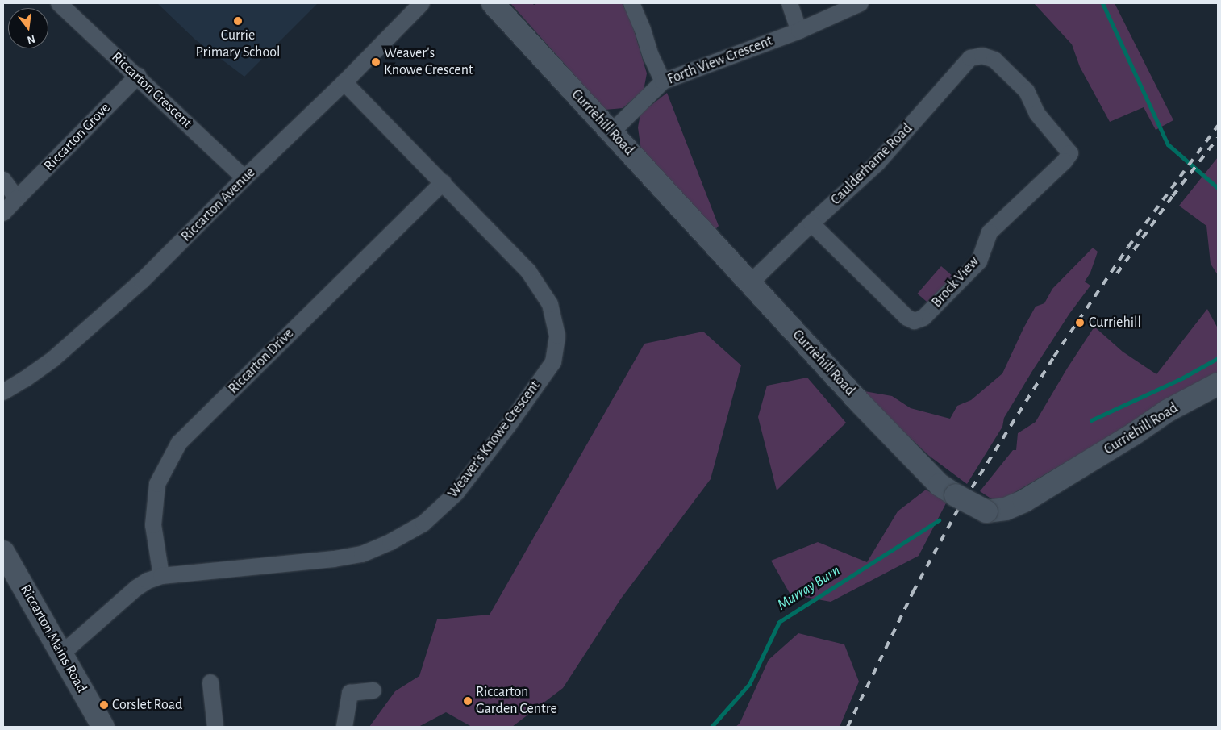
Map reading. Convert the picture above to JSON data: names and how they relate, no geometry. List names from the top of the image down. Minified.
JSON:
{"streets":{"street":["Forth View Crescent","Riccarton Crescent","Curriehill Road","Riccarton Grove","Caulderhame Road","Riccarton Avenue","Brock View","Riccarton Drive","Weaver's Knowe Crescent","Riccarton Mains Road"]},"crossings":[["Forth View Crescent","Curriehill Road"],["Riccarton Crescent","Riccarton Grove"],["Riccarton Crescent","Riccarton Avenue"],["Curriehill Road","Caulderhame Road"],["Caulderhame Road","Brock View"],["Riccarton Avenue","Weaver's Knowe Crescent"],["Riccarton Drive","Weaver's Knowe Crescent"],["Weaver's Knowe Crescent","Riccarton Mains Road"]],"water":["Murray Burn"],"places":["Currie Primary School","Weaver's Knowe Crescent","Curriehill","Riccarton Garden Centre","Corslet Road"],"north":"bottom"}
